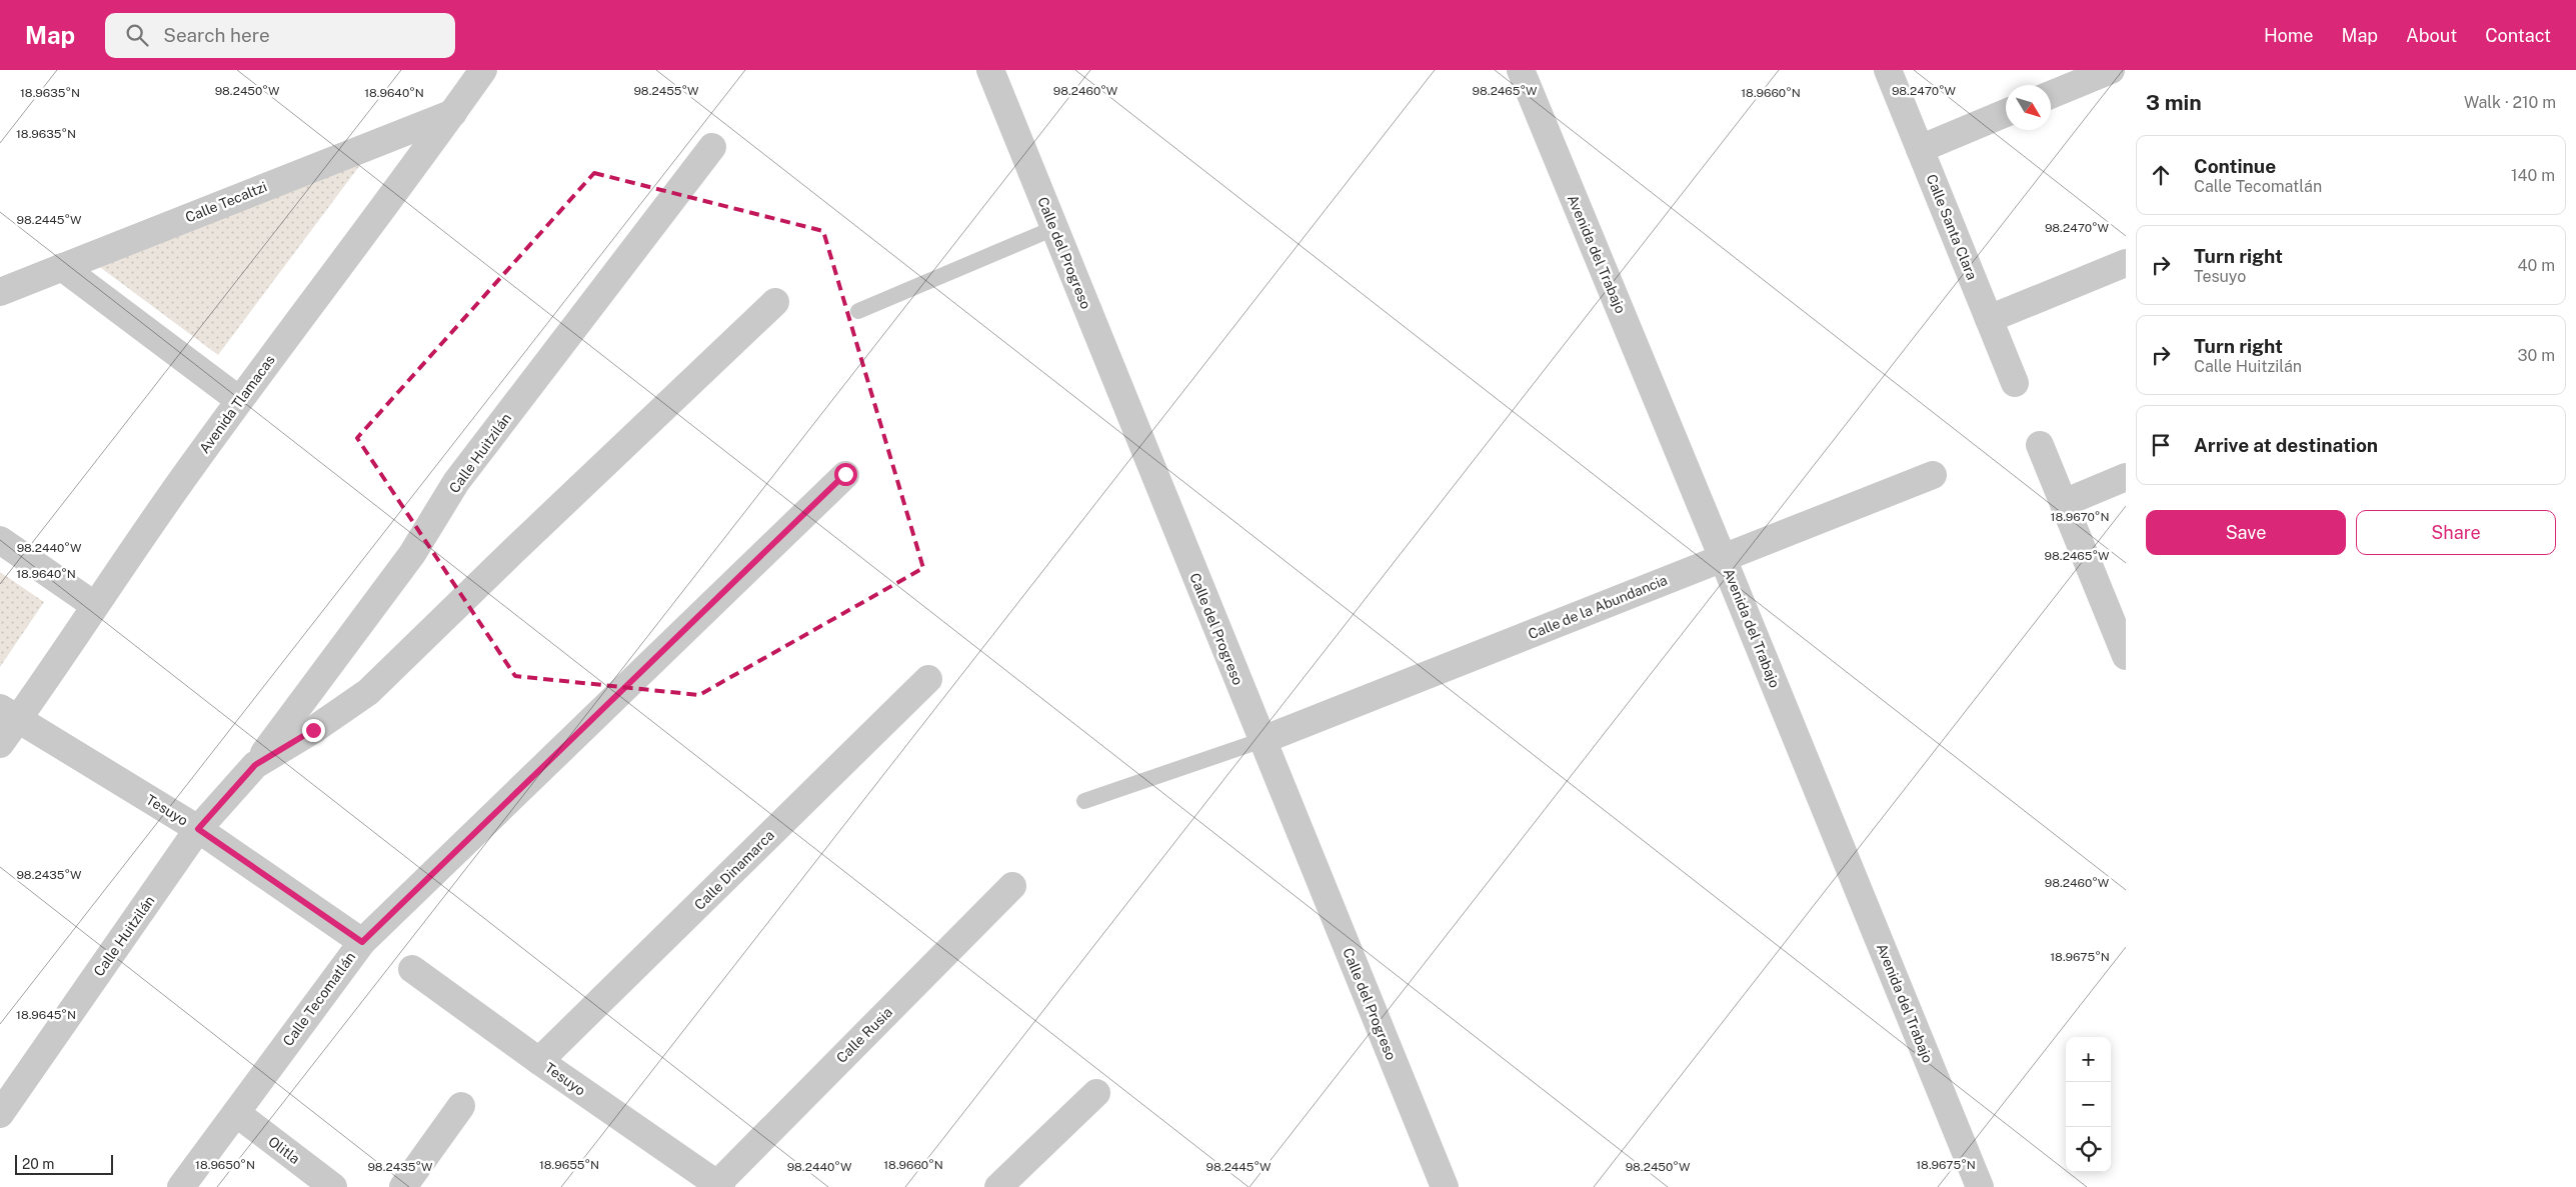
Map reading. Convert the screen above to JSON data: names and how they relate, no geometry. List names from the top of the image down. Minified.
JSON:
{"streets":{"street":["Calle Tecaltzi","Calle Santa Clara","Calle del Progreso","Avenida del Trabajo","Avenida Tlamacas","Calle Huitzilán","Calle de la Abundancia","Tesuyo","Calle Dinamarca","Calle Tecomatlán","Calle Rusia","Olitla"]},"crossings":[["Calle Tecaltzi","Avenida Tlamacas"],["Calle del Progreso","Calle de la Abundancia"],["Avenida del Trabajo","Calle de la Abundancia"],["Avenida Tlamacas","Tesuyo"],["Calle Huitzilán","Tesuyo"],["Tesuyo","Calle Dinamarca"],["Tesuyo","Calle Tecomatlán"],["Tesuyo","Calle Rusia"],["Calle Tecomatlán","Olitla"]],"scale_bar":"20 m","north":"bottom right","page":{"header":"Map","search":"Search here","nav":["Home","Map","About","Contact"],"heading":["3 min","Walk · 210 m"],"list":[["Continue","Calle Tecomatlán","140 m"],["Turn right","Tesuyo","40 m"],["Turn right","Calle Huitzilán","30 m"],"Arrive at destination"],"buttons":["Save","Share"],"map_buttons":["+","−"],"scale":"20 m"},"coordinates":["98.2450°W","98.2455°W","98.2460°W","98.2465°W","98.2470°W","18.9660°N","18.9635°N","18.9640°N","98.2445°W","18.9670°N","98.2440°W","98.2435°W","18.9675°N","18.9645°N","18.9650°N","18.9655°N"]}
